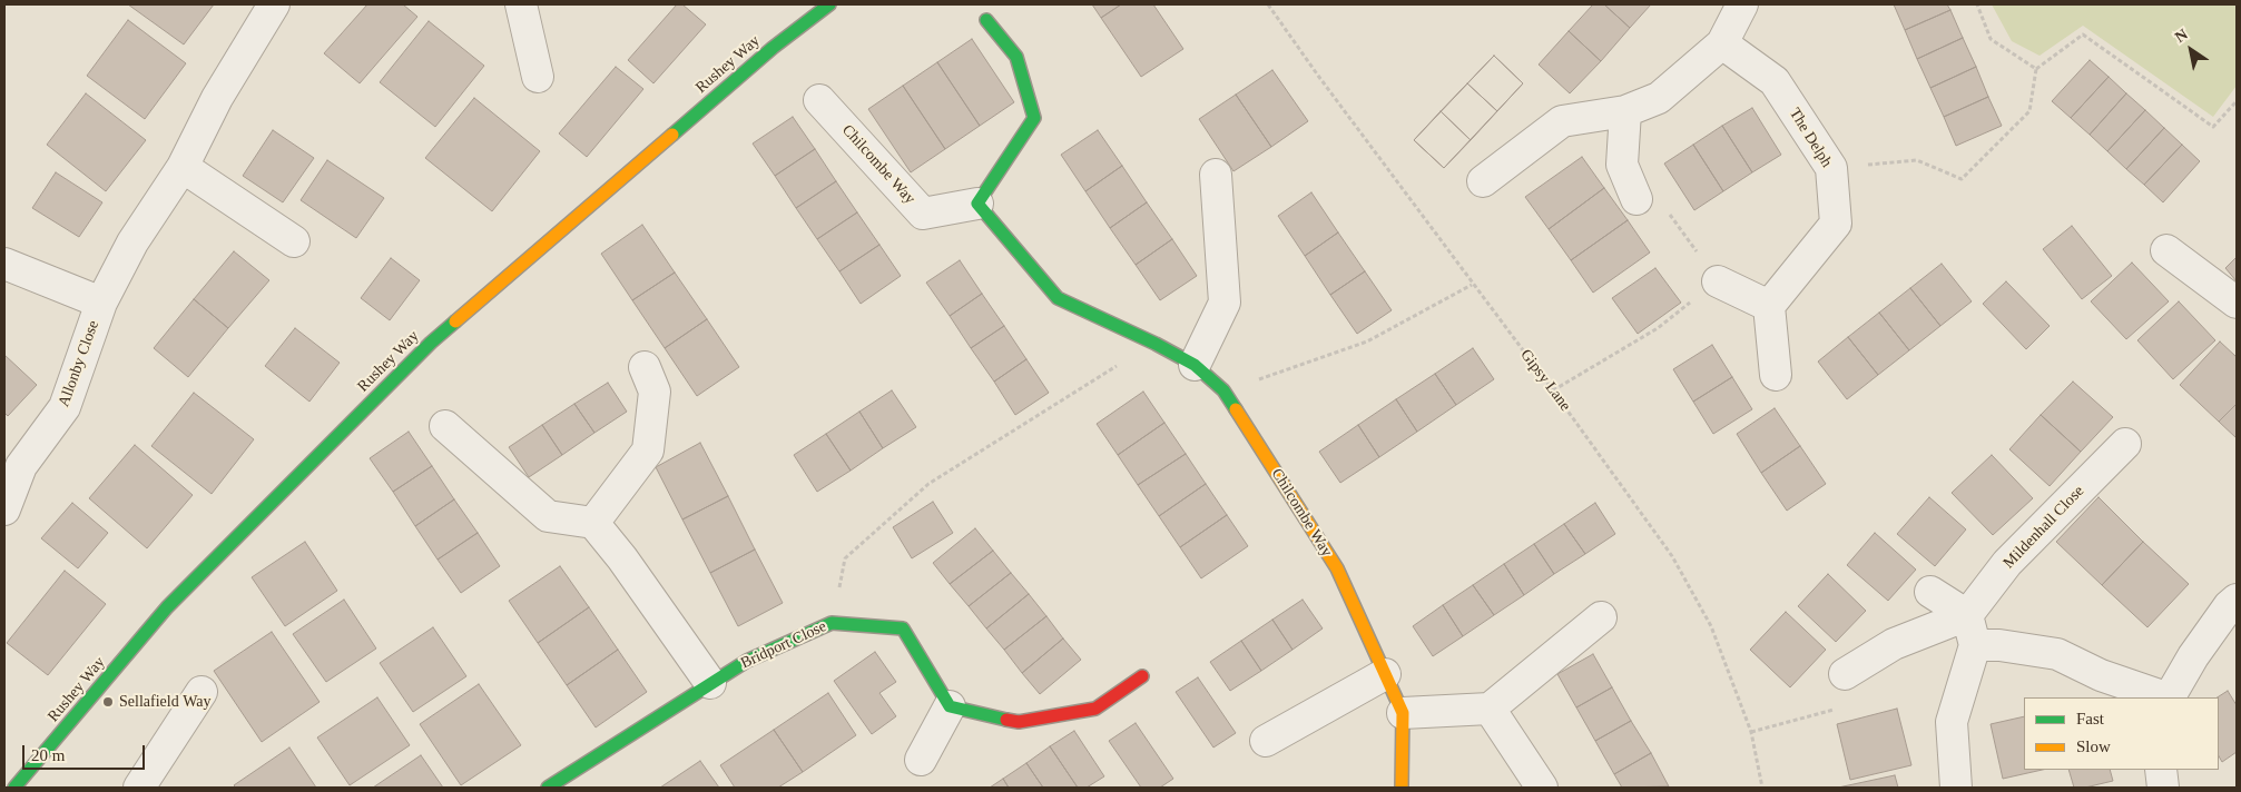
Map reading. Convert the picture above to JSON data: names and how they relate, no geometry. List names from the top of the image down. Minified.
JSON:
{"streets":{"street":["Rushey Way","The Delph","Chilcombe Way","Allonby Close","Mildenhall Close","Bridport Close"],"path":["Gipsy Lane"]},"places":["Sellafield Way"],"legend":["Fast","Slow"],"scale_bar":"20 m","north":"top left"}
